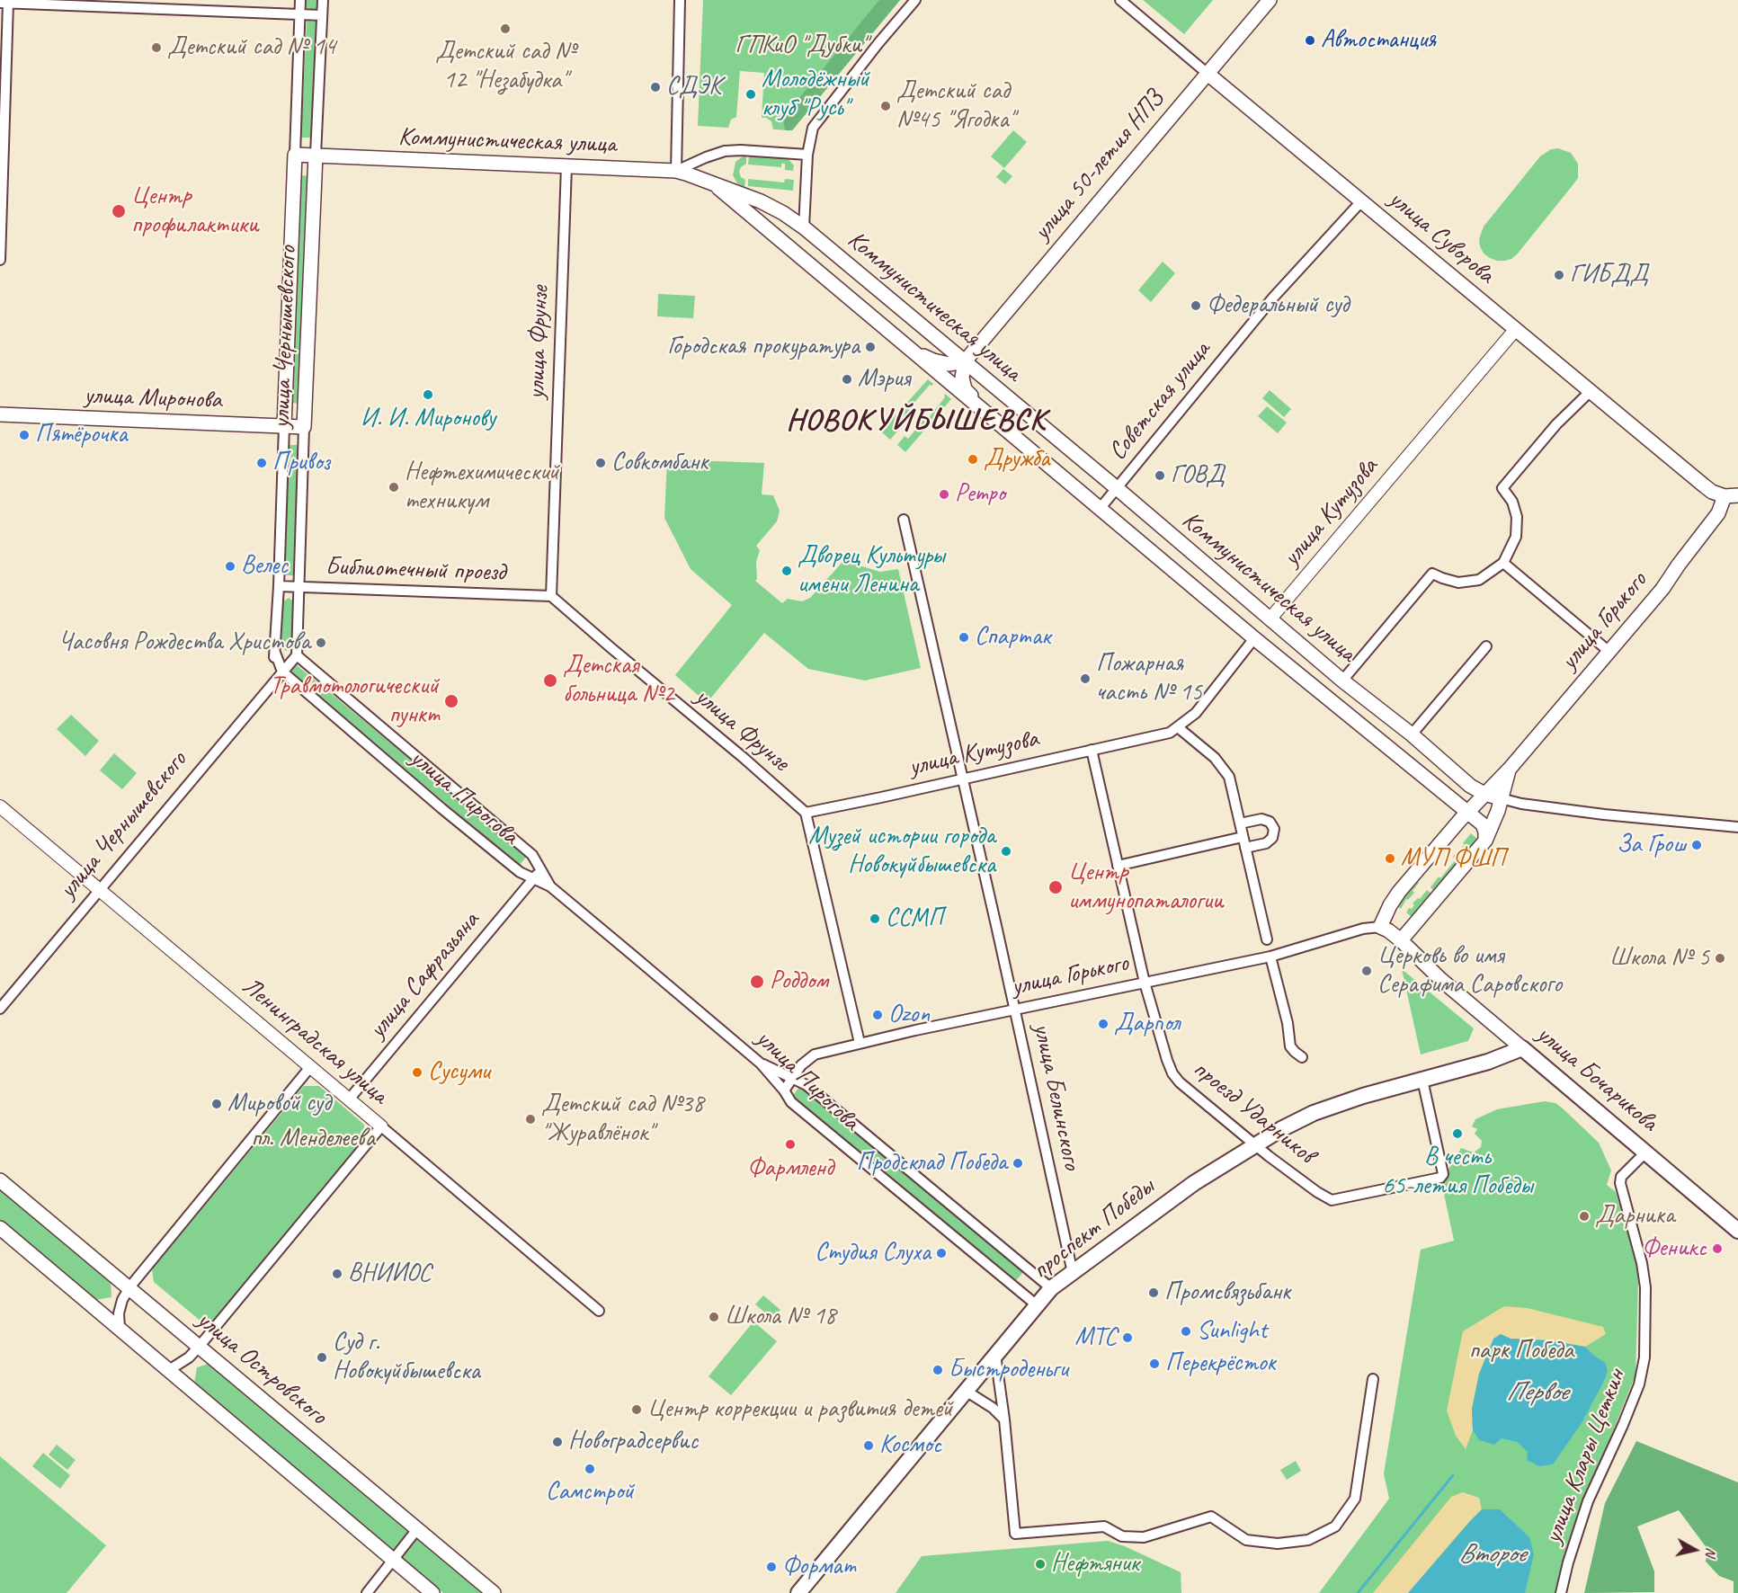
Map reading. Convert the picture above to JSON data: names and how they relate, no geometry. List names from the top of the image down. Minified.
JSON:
{"streets":{"main road":["Коммунистическая улица","улица 50-летия НПЗ","улица Суворова","улица Чернышевского","улица Миронова","улица Кутузова","улица Горького","улица Бочарикова","проспект Победы","улица Островского"],"street":["улица Фрунзе","Советская улица","Библиотечный проезд","улица Пирогова","улица Сафразьяна","Ленинградская улица","улица Белинского","проезд Ударников","улица Клары Цеткин"]},"crossings":[["Коммунистическая улица","улица 50-летия НПЗ"],["Коммунистическая улица","улица Чернышевского"],["Коммунистическая улица","улица Фрунзе"],["Коммунистическая улица","Советская улица"],["Коммунистическая улица","улица Кутузова"],["Коммунистическая улица","улица Горького"],["улица 50-летия НПЗ","улица Суворова"],["улица Суворова","Советская улица"],["улица Суворова","улица Кутузова"],["улица Суворова","улица Горького"],["улица Чернышевского","улица Миронова"],["улица Чернышевского","Библиотечный проезд"],["улица Чернышевского","улица Пирогова"],["улица Чернышевского","Ленинградская улица"],["улица Фрунзе","улица Кутузова"],["улица Фрунзе","Библиотечный проезд"],["улица Кутузова","улица Белинского"],["улица Кутузова","проезд Ударников"],["улица Горького","улица Пирогова"],["улица Горького","улица Бочарикова"],["улица Горького","улица Белинского"],["улица Горького","проезд Ударников"],["улица Пирогова","улица Сафразьяна"],["улица Пирогова","проспект Победы"],["улица Сафразьяна","Ленинградская улица"],["улица Бочарикова","проспект Победы"],["улица Бочарикова","улица Клары Цеткин"],["улица Белинского","проспект Победы"],["проезд Ударников","проспект Победы"]],"districts":["НОВОКУЙБЫШЕВСК"],"water":["Первое","Второе"],"parks":["ГПКиО \"Дубки\"","пл. Менделеева","парк Победa"],"places":["Детский сад № 12 \"Незабудка\"","Автостанция","Детский сад № 14","СДЭК","Молодёжный клуб \"Русь\"","Детский сад №45 \"Ягодка\"","Центр профилактики","ГИБДД","Федеральный суд","Городская прокуратура","Мэрия","И. И. Миронову","Пятёрочка","Дружба","Привоз","Совкомбанк","ГОВД","Нефтехимический техникум","Ретро","Велес","Дворец Культуры имени Ленина","Спартак","Часовня Рождества Христова","Пожарная часть № 15","Детская больница №2","Травмотологический пункт","За Грош","Музей истории города Новокуйбышевска","МУП ФШП","Центр иммунопаталогии","ССМП","Школа № 5","Церковь во имя Серафима Саровского","Роддом","Ozon","Дарпол","Сусуми","Мировой суд","Детский сад №38 \"Журавлёнок\"","В честь 65-летия Победы","Фармленд","Продсклад Победа","Дарника","Феникс","Студия Слуха","ВНИИОС","Промсвязьбанк","Школа № 18","Sunlight","МТС","Суд г. Новокуйбышевска","Перекрёсток","Быстроденьги","Центр коррекции и развития детей","Новоградсервис","Космос","Самстрой","Нефтяник","Формат"],"north":"right"}
